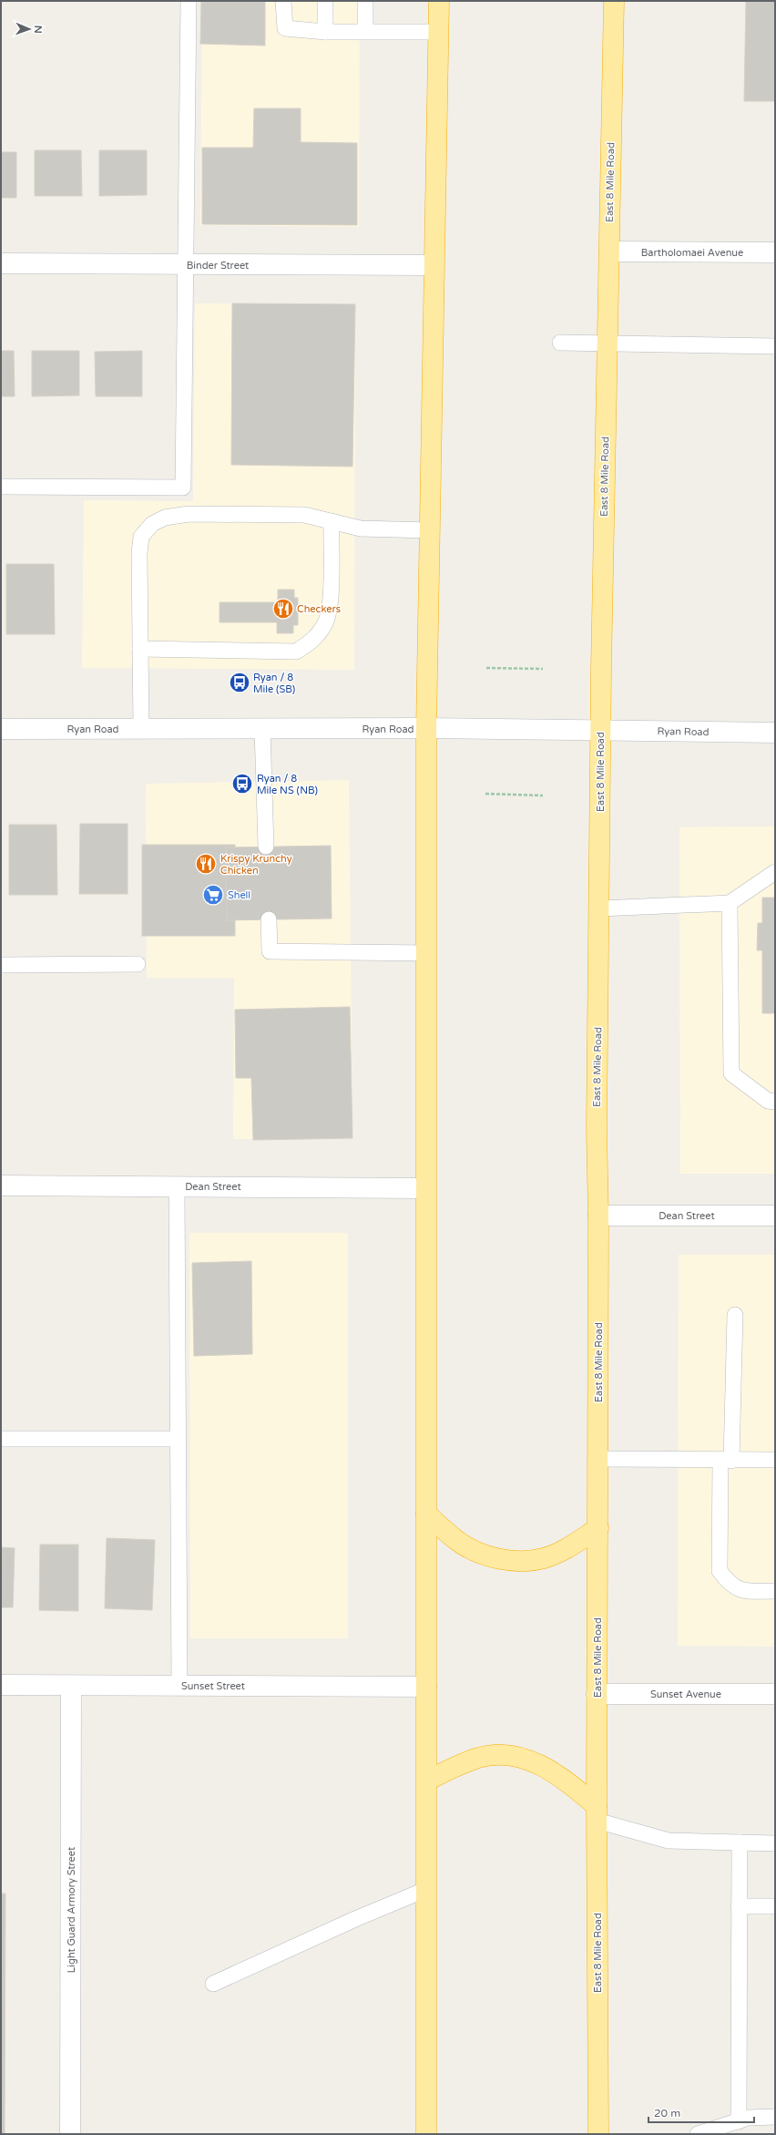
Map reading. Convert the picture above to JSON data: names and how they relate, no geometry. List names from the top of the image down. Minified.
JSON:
{"streets":{"highway":["East 8 Mile Road"],"street":["Bartholomaei Avenue","Binder Street","Ryan Road","Dean Street","Sunset Street","Sunset Avenue","Light Guard Armory Street"]},"crossings":[["East 8 Mile Road","Bartholomaei Avenue"],["East 8 Mile Road","Ryan Road"],["East 8 Mile Road","Dean Street"],["East 8 Mile Road","Sunset Avenue"],["Sunset Street","Light Guard Armory Street"]],"places":{"restaurant":["Checkers","Krispy Krunchy Chicken"],"bus stop":["Ryan / 8 Mile (SB)","Ryan / 8 Mile NS (NB)"],"supermarket":["Shell"]},"scale_bar":"20 m","north":"right"}
